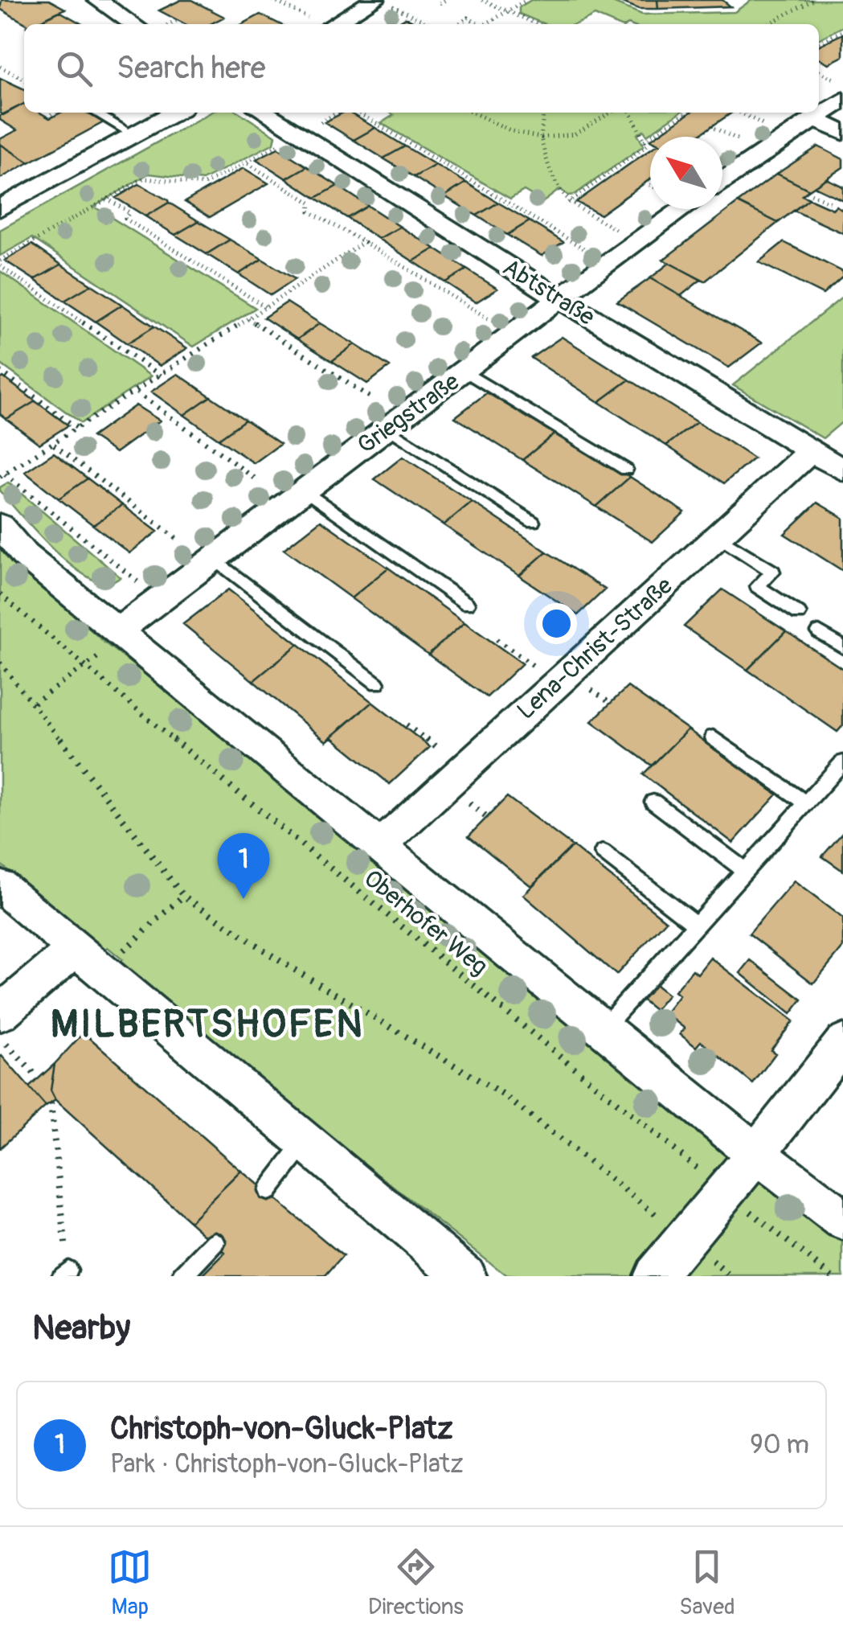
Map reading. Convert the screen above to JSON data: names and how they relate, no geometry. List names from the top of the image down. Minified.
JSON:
{"streets":{"street":["Abtstraße","Griegstraße","Lena-Christ-Straße"],"path":["Oberhofer Weg"]},"crossings":[["Abtstraße","Griegstraße"],["Abtstraße","Lena-Christ-Straße"]],"districts":["MILBERTSHOFEN"],"north":"top left","page":{"search":"Search here","pins":"1","heading":"Nearby","list":[{"mark":"1","name":"Christoph-von-Gluck-Platz","note":"Park · Christoph-von-Gluck-Platz","value":"90 m"}],"nav":["Map","Directions","Saved"]}}
